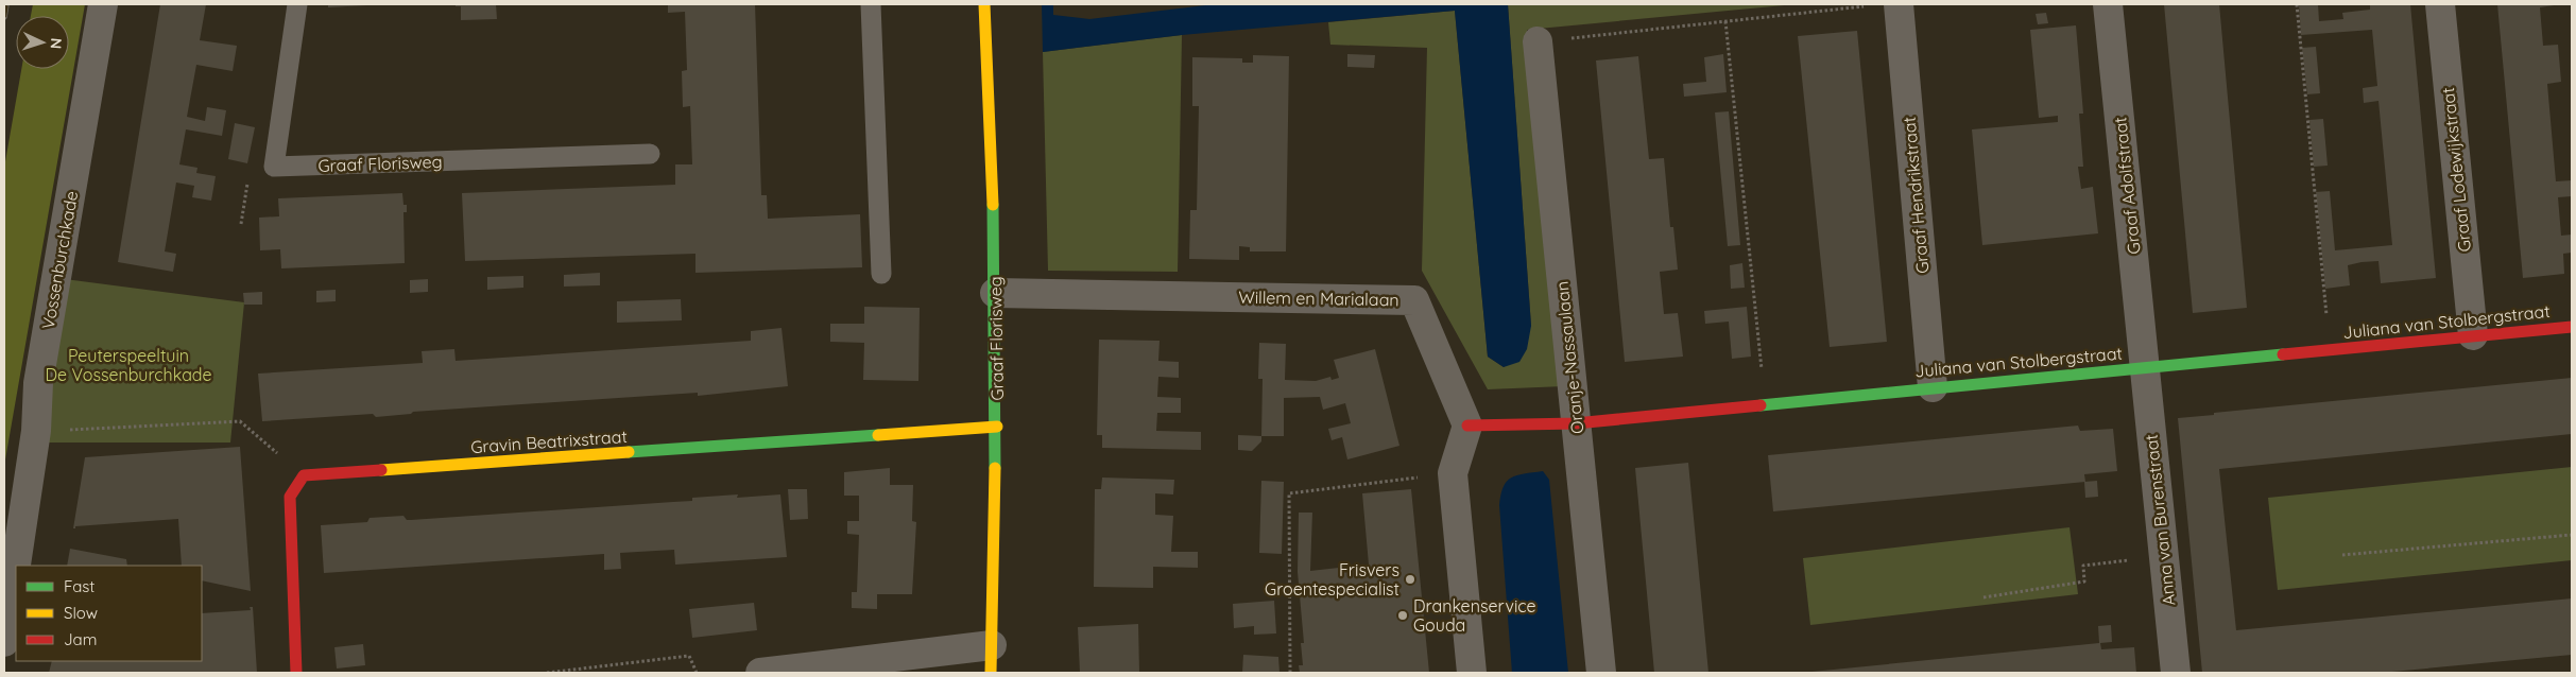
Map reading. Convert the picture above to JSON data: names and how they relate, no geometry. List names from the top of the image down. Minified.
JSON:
{"streets":{"street":["Graaf Florisweg","Graaf Lodewijkstraat","Graaf Adolfstraat","Graaf Hendrikstraat","Vossenburchkade","Willem en Marialaan","Juliana van Stolbergstraat","Oranje-Nassaulaan","Gravin Beatrixstraat","Anna van Burenstraat"]},"crossings":[["Graaf Florisweg","Willem en Marialaan"],["Graaf Florisweg","Gravin Beatrixstraat"],["Graaf Lodewijkstraat","Juliana van Stolbergstraat"],["Graaf Adolfstraat","Juliana van Stolbergstraat"],["Graaf Adolfstraat","Anna van Burenstraat"],["Graaf Hendrikstraat","Juliana van Stolbergstraat"],["Willem en Marialaan","Juliana van Stolbergstraat"],["Juliana van Stolbergstraat","Oranje-Nassaulaan"],["Juliana van Stolbergstraat","Anna van Burenstraat"]],"parks":["Peuterspeeltuin De Vossenburchkade"],"places":["Frisvers Groentespecialist","Drankenservice Gouda"],"legend":["Fast","Slow","Jam"],"north":"right"}
